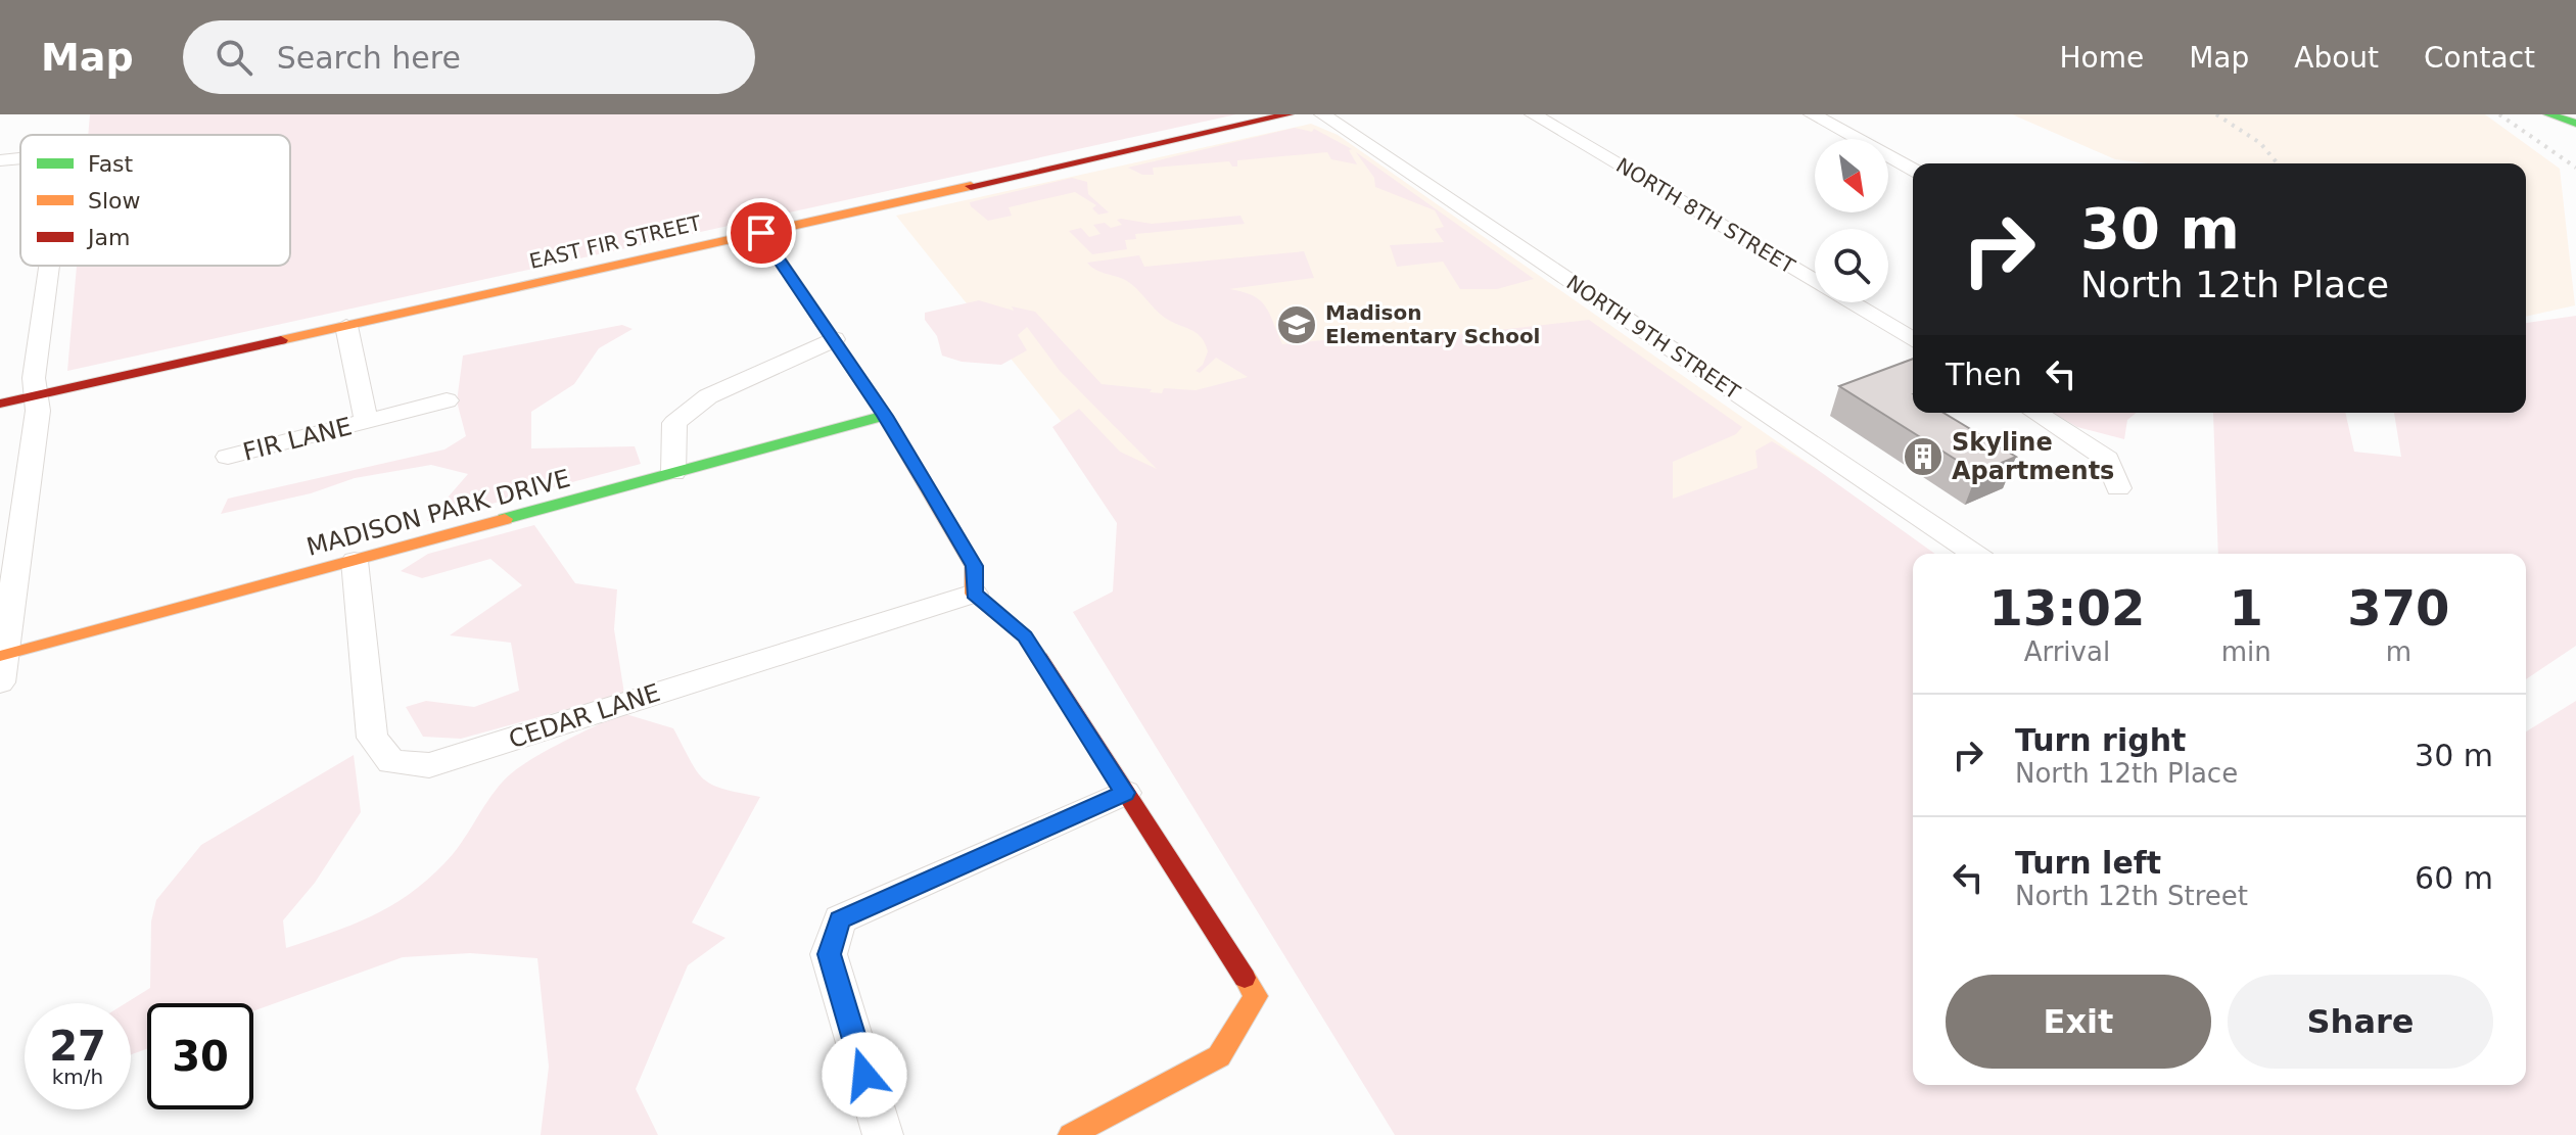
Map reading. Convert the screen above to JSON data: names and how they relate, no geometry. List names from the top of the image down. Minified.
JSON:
{"streets":{"street":["NORTH 8TH STREET","EAST FIR STREET","NORTH 9TH STREET","FIR LANE","MADISON PARK DRIVE","CEDAR LANE"]},"crossings":[["EAST FIR STREET","FIR LANE"],["MADISON PARK DRIVE","CEDAR LANE"]],"places":{"school or university":["Madison Elementary School"],"building":["Skyline Apartments"]},"legend":["Fast","Slow","Jam"],"north":"bottom right","page":{"header":"Map","search":"Search here","nav":["Home","Map","About","Contact"],"turn":["30 m","North 12th Place"],"then":"Then","eta":["13:02","Arrival","1","min","370","m"],"list":[{"name":"Turn right","note":"North 12th Place","value":"30 m"},{"name":"Turn left","note":"North 12th Street","value":"60 m"}],"buttons":["Exit","Share"],"speed":"27 km/h","limit":"30"}}
